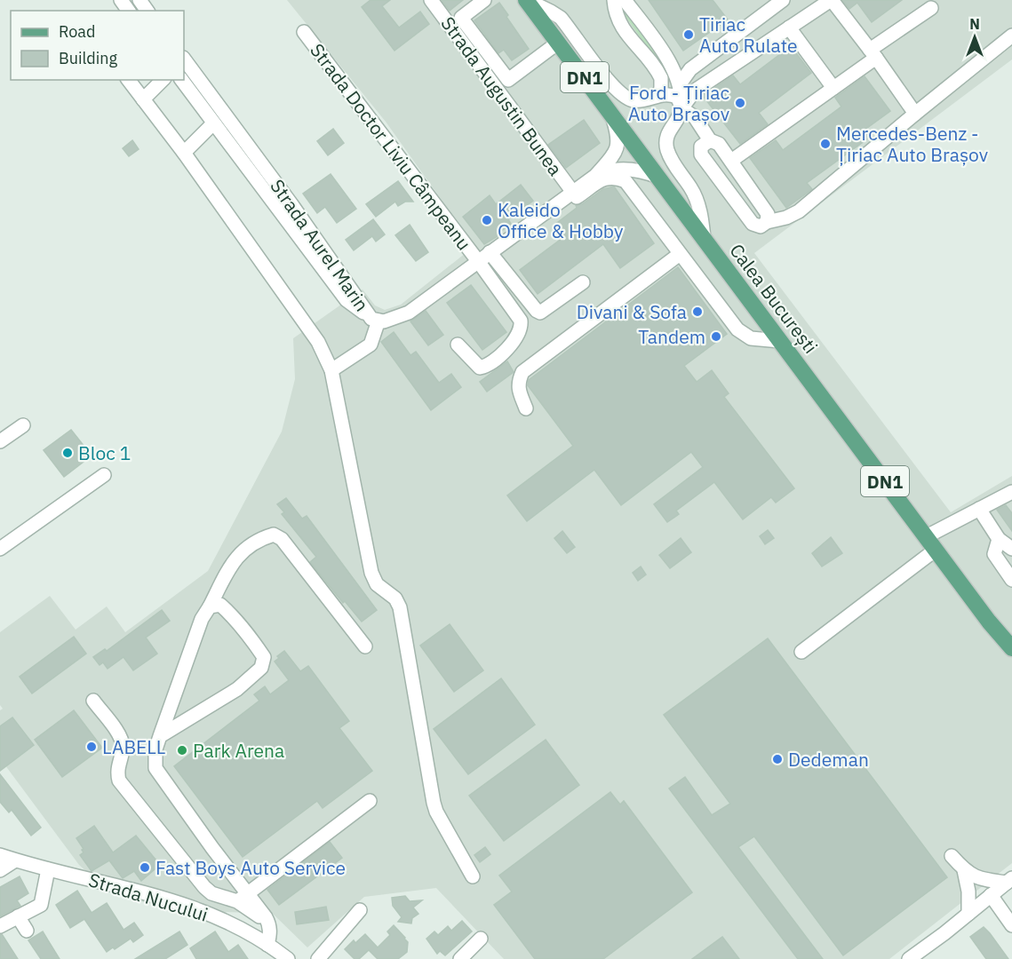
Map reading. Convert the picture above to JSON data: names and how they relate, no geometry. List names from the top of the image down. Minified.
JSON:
{"streets":{"main road":["DN1","Calea București"],"street":["Strada Augustin Bunea","Strada Doctor Liviu Câmpeanu","Strada Aurel Marin","Strada Nucului"]},"crossings":[["Strada Augustin Bunea","Strada Aurel Marin"],["Strada Doctor Liviu Câmpeanu","Strada Aurel Marin"],["Strada Aurel Marin","Calea București"]],"places":["Tiriac Auto Rulate","Ford - Țiriac Auto Brașov","Mercedes-Benz - Țiriac Auto Brașov","Kaleido Office & Hobby","Divani & Sofa","Tandem","Bloc 1","LABELL","Park Arena","Dedeman","Fast Boys Auto Service"],"legend":["Road","Building"],"north":"top"}
